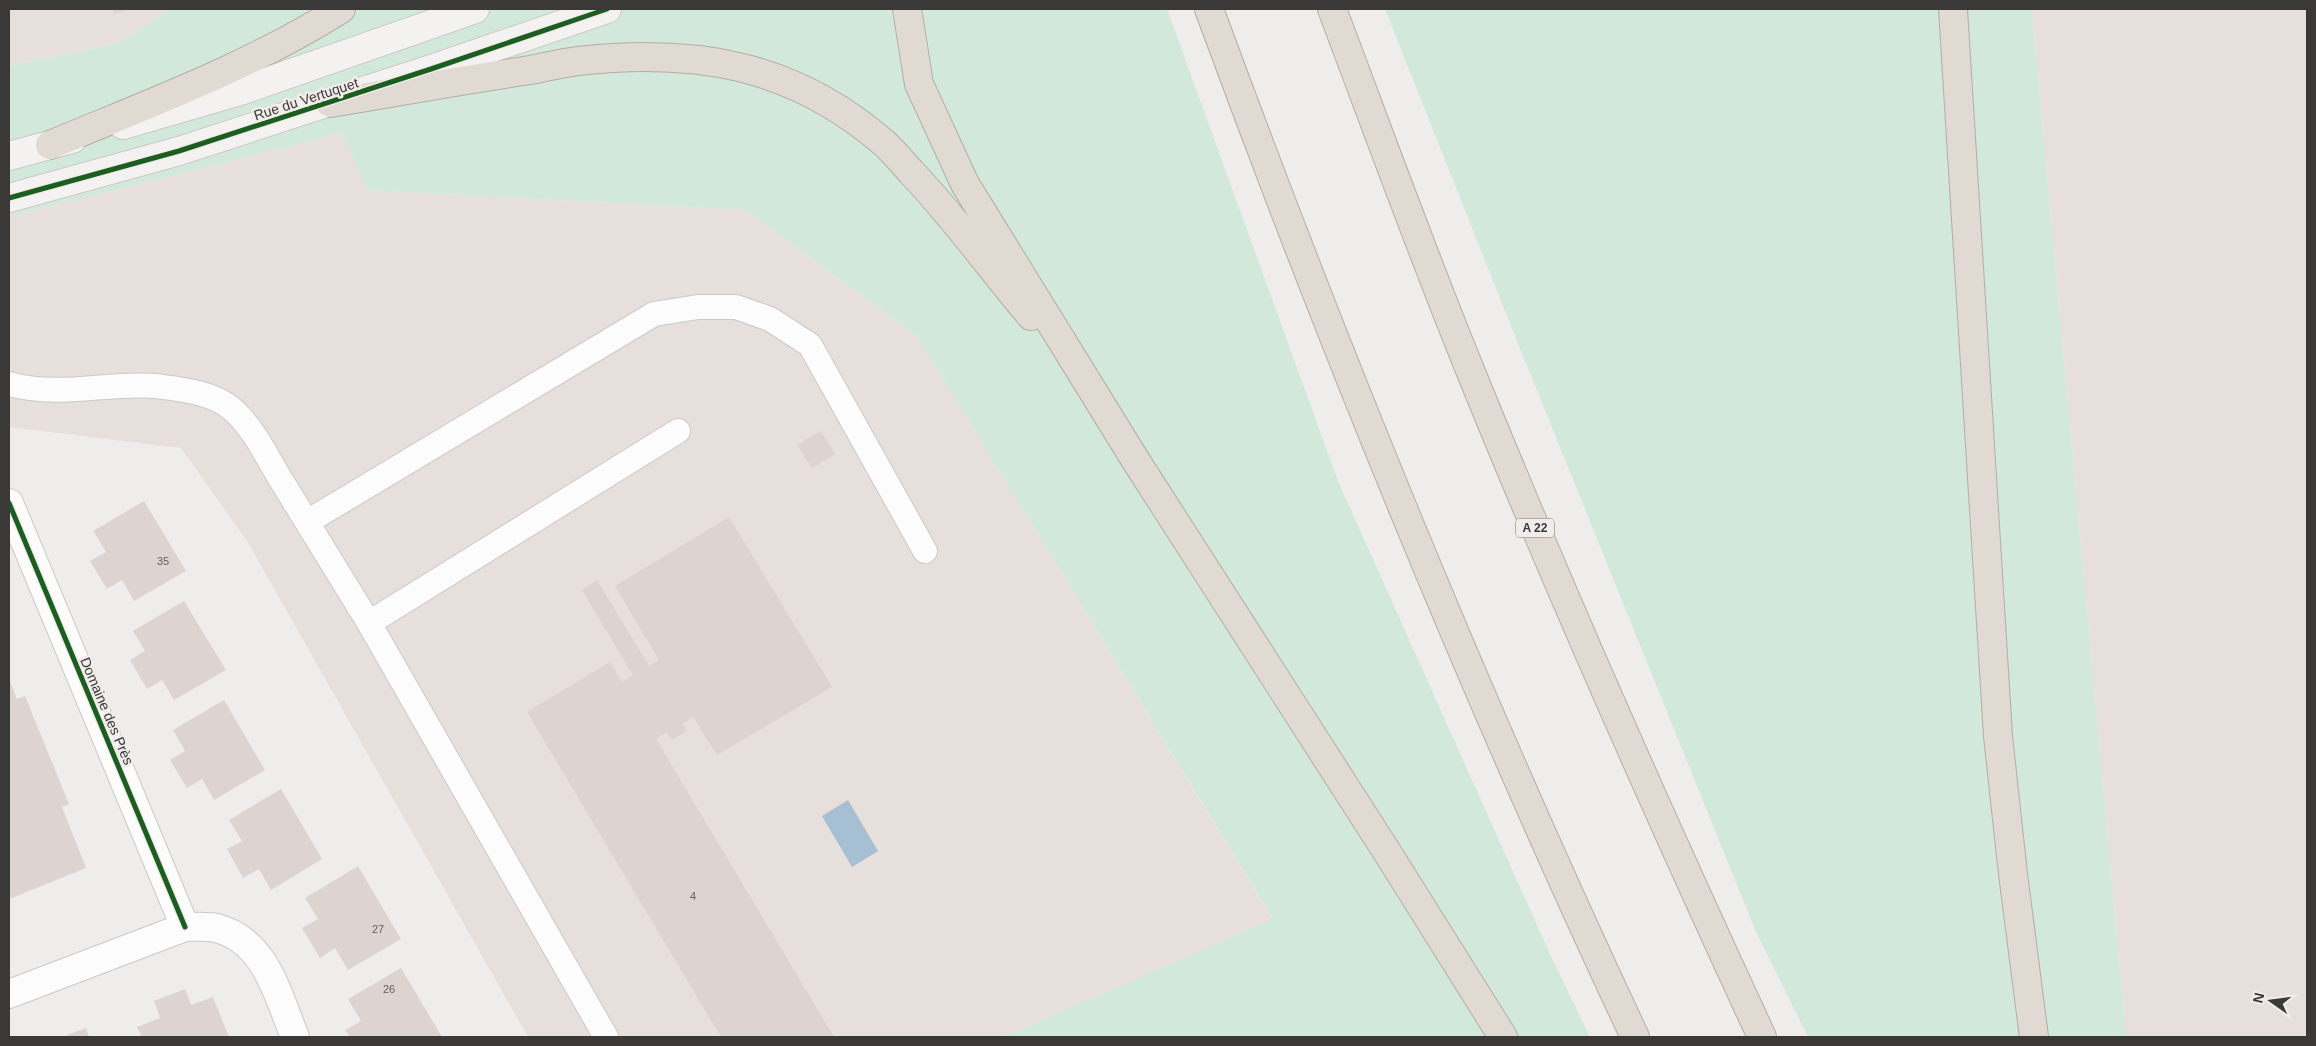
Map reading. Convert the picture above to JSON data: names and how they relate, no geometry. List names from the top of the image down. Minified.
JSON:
{"streets":{"highway":["A 22"],"street":["Rue du Vertuquet","Domaine des Près"]},"house_numbers":["35","4","27","26"],"north":"left"}
